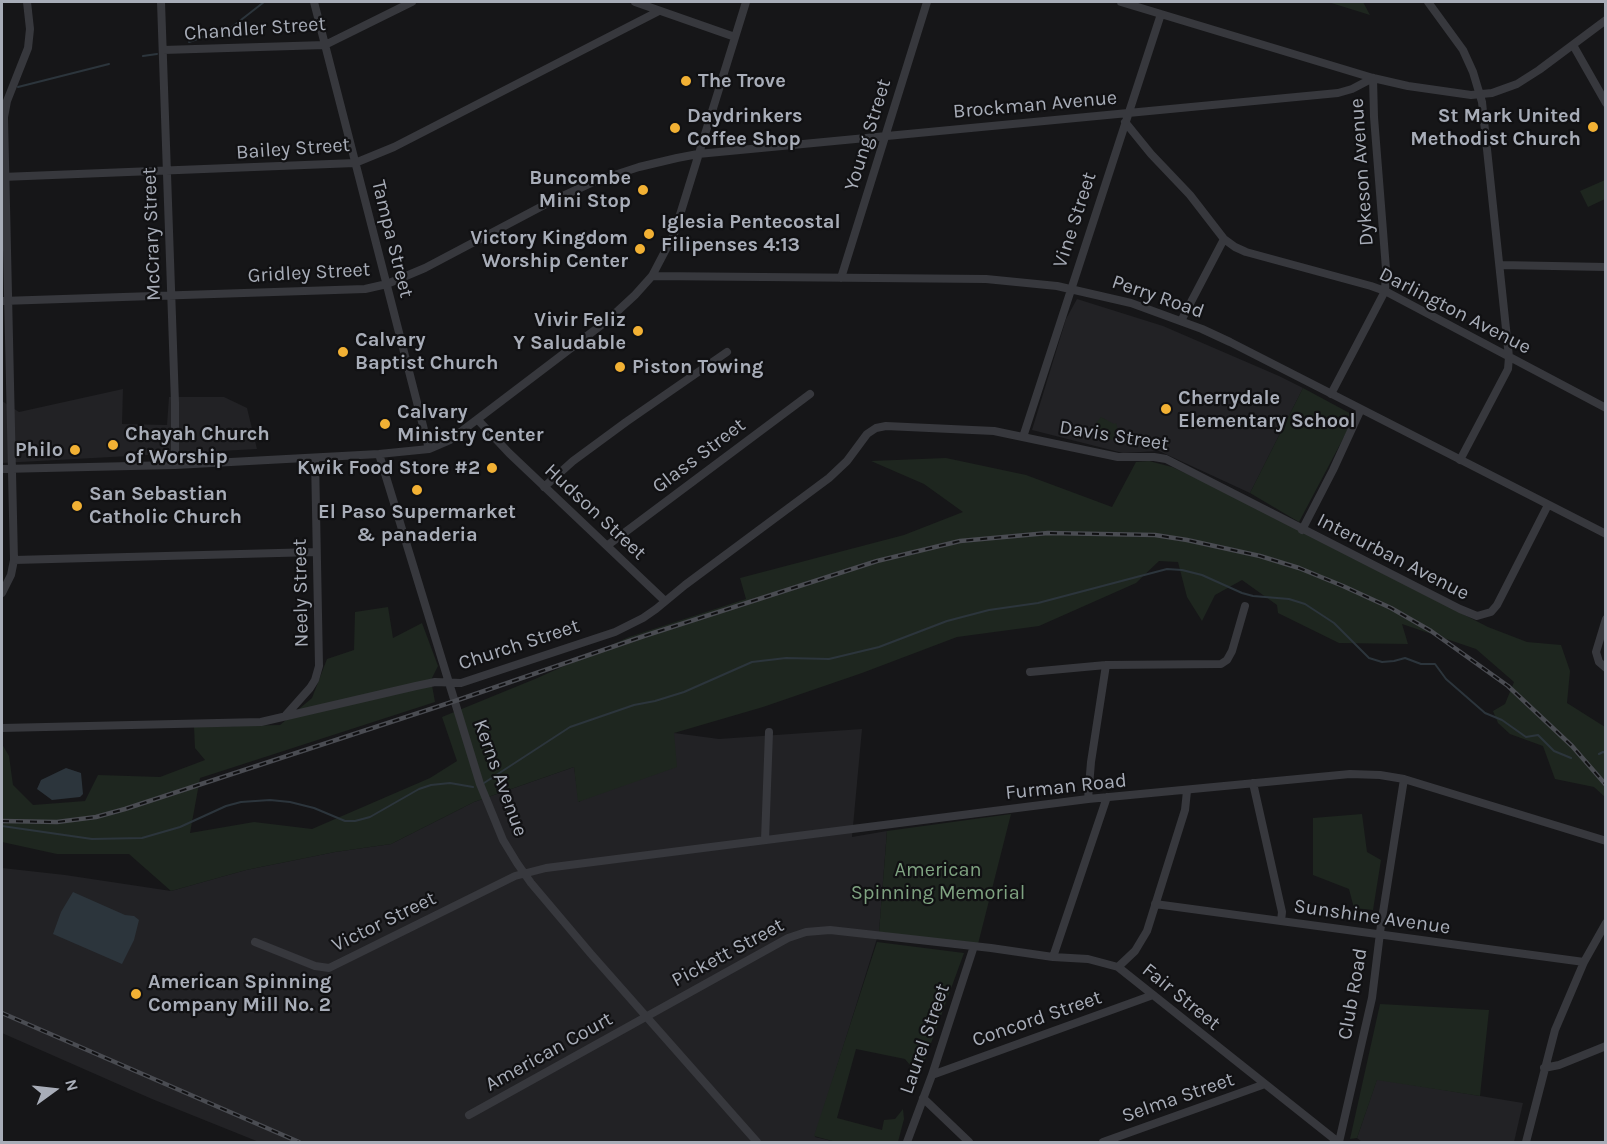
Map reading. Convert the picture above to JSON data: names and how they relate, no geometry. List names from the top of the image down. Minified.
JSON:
{"streets":{"street":["Chandler Street","Brockman Avenue","Young Street","Bailey Street","Dykeson Avenue","Vine Street","McCrary Street","Tampa Street","Gridley Street","Perry Road","Darlington Avenue","Davis Street","Glass Street","Hudson Street","Interurban Avenue","Neely Street","Church Street","Kerns Avenue","Furman Road","Sunshine Avenue","Victor Street","Pickett Street","Club Road","Fair Street","Concord Street","Laurel Street","American Court","Selma Street"]},"crossings":[["Chandler Street","McCrary Street"],["Chandler Street","Tampa Street"],["Brockman Avenue","Young Street"],["Brockman Avenue","Dykeson Avenue"],["Brockman Avenue","Vine Street"],["Brockman Avenue","Gridley Street"],["Young Street","Perry Road"],["Bailey Street","McCrary Street"],["Bailey Street","Tampa Street"],["Dykeson Avenue","Perry Road"],["Dykeson Avenue","Darlington Avenue"],["Vine Street","Perry Road"],["Vine Street","Darlington Avenue"],["Vine Street","Davis Street"],["McCrary Street","Gridley Street"],["Tampa Street","Gridley Street"],["Perry Road","Interurban Avenue"],["Davis Street","Interurban Avenue"],["Davis Street","Church Street"],["Glass Street","Hudson Street"],["Hudson Street","Church Street"],["Neely Street","Church Street"],["Church Street","Kerns Avenue"],["Kerns Avenue","Furman Road"],["Kerns Avenue","Victor Street"],["Kerns Avenue","Pickett Street"],["Kerns Avenue","American Court"],["Furman Road","Victor Street"],["Furman Road","Club Road"],["Sunshine Avenue","Club Road"],["Pickett Street","Fair Street"],["Pickett Street","Laurel Street"],["Pickett Street","American Court"],["Club Road","Fair Street"],["Fair Street","Concord Street"],["Fair Street","Laurel Street"],["Fair Street","Selma Street"],["Concord Street","Laurel Street"]],"parks":["American Spinning Memorial"],"places":["The Trove","St Mark United Methodist Church","Daydrinkers Coffee Shop","Buncombe Mini Stop","Iglesia Pentecostal Filipenses 4:13","Victory Kingdom Worship Center","Vivir Feliz Y Saludable","Calvary Baptist Church","Piston Towing","Cherrydale Elementary School","Calvary Ministry Center","Chayah Church of Worship","Philo","Kwik Food Store #2","El Paso Supermarket & panaderia","San Sebastian Catholic Church","American Spinning Company Mill No. 2"],"north":"right"}
